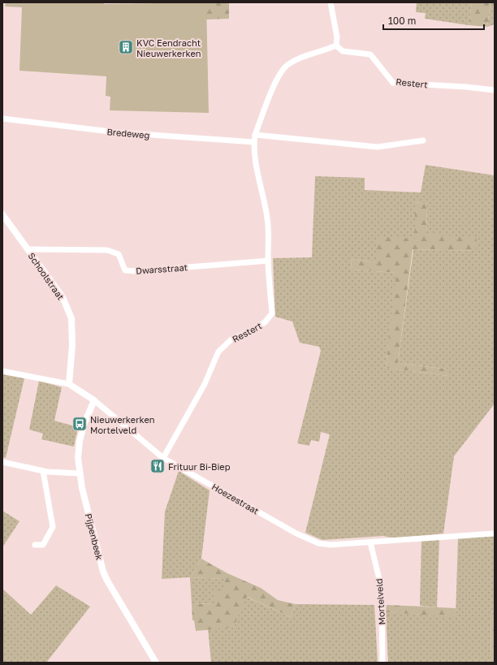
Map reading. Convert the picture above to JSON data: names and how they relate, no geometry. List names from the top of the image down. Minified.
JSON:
{"streets":{"street":["Restert","Bredeweg","Dwarsstraat","Schoolstraat","Hoezestraat","Pijpenbeek","Mortelveld"]},"crossings":[["Restert","Bredeweg"],["Restert","Dwarsstraat"],["Restert","Hoezestraat"],["Dwarsstraat","Schoolstraat"],["Schoolstraat","Hoezestraat"],["Hoezestraat","Pijpenbeek"],["Hoezestraat","Mortelveld"]],"places":{"building":["KVC Eendracht Nieuwerkerken"],"bus stop":["Nieuwerkerken Mortelveld"],"restaurant":["Frituur Bi-Biep"]},"scale_bar":"100 m"}
